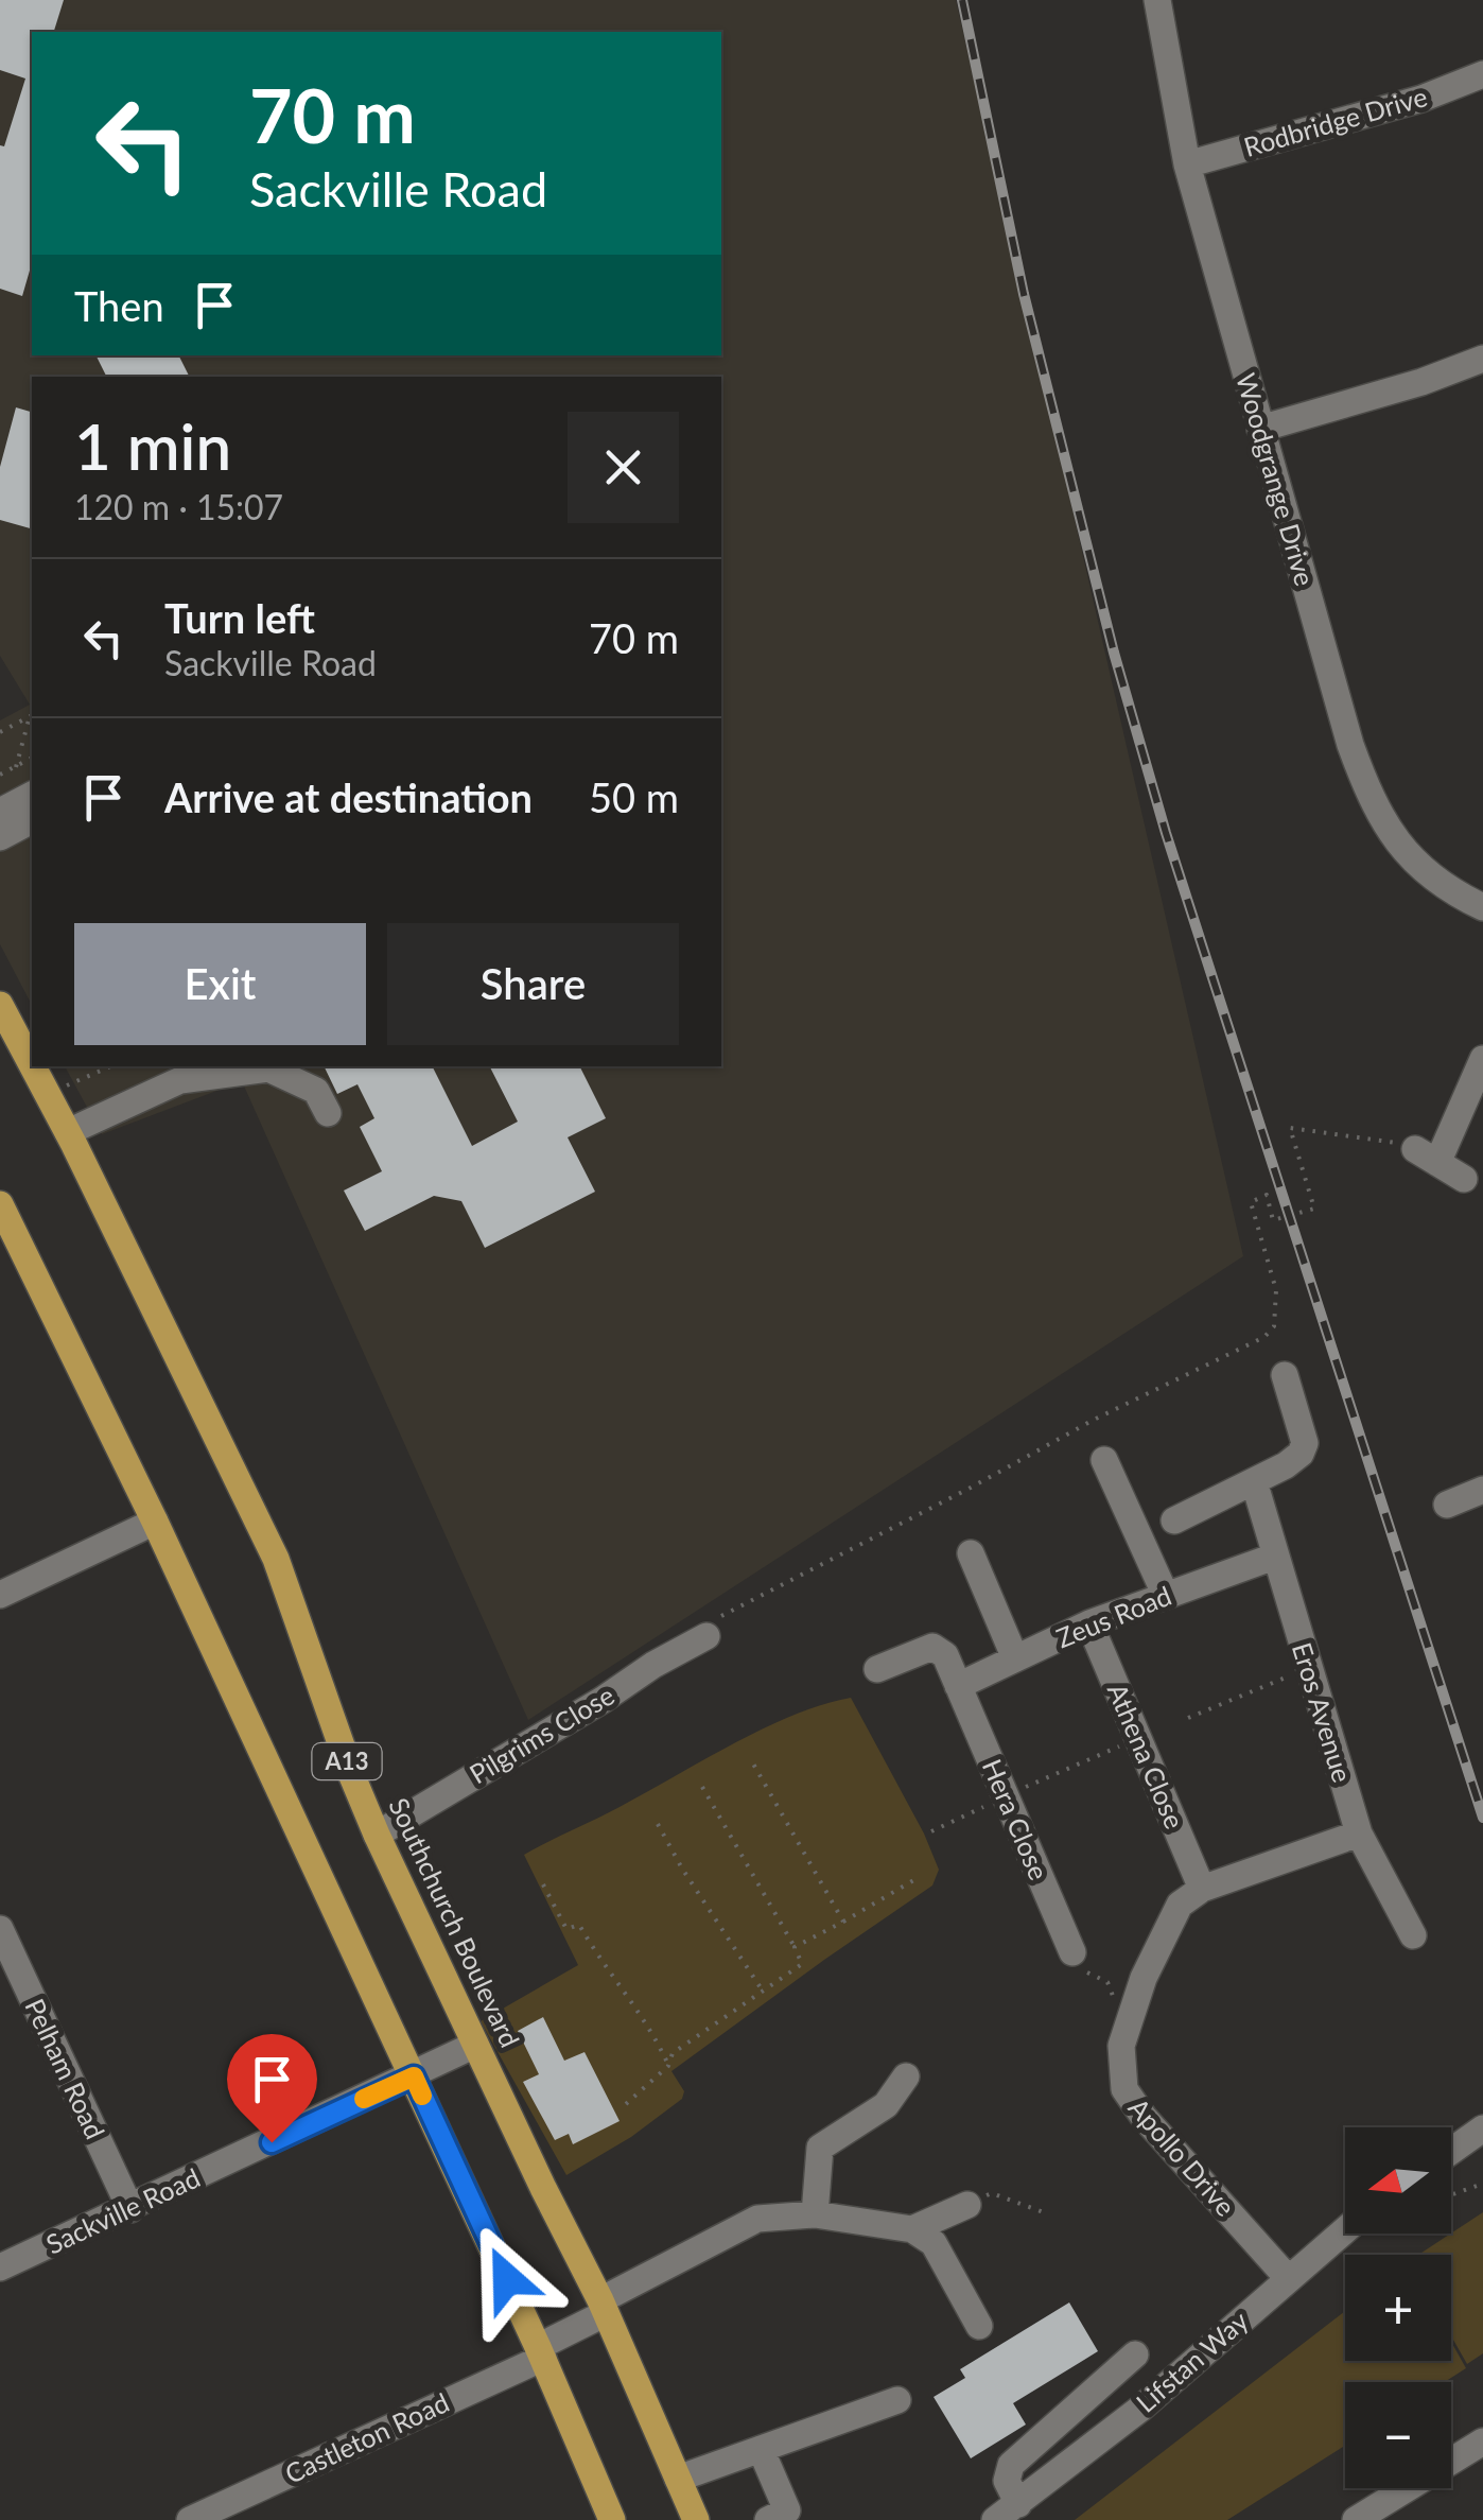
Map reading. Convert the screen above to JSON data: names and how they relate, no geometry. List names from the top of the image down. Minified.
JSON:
{"streets":{"main road":["A13","Southchurch Boulevard"],"street":["Rodbridge Drive","Woodgrange Drive","Zeus Road","Eros Avenue","Pilgrims Close","Athena Close","Hera Close","Pelham Road","Apollo Drive","Sackville Road","Lifstan Way","Castleton Road"]},"crossings":[["Rodbridge Drive","Woodgrange Drive"],["Zeus Road","Eros Avenue"],["Zeus Road","Athena Close"],["Zeus Road","Hera Close"],["Eros Avenue","Apollo Drive"],["Pilgrims Close","Southchurch Boulevard"],["Athena Close","Apollo Drive"],["A13","Sackville Road"],["A13","Castleton Road"],["Southchurch Boulevard","Sackville Road"],["Southchurch Boulevard","Castleton Road"],["Pelham Road","Sackville Road"],["Apollo Drive","Lifstan Way"]],"north":"left","page":{"turn":["70 m","Sackville Road"],"then":"Then","heading":["1 min","120 m · 15:07"],"list":[{"name":"Turn left","note":"Sackville Road","value":"70 m"},{"name":"Arrive at destination","value":"50 m"}],"buttons":["Exit","Share"],"map_buttons":["+","−"]}}
